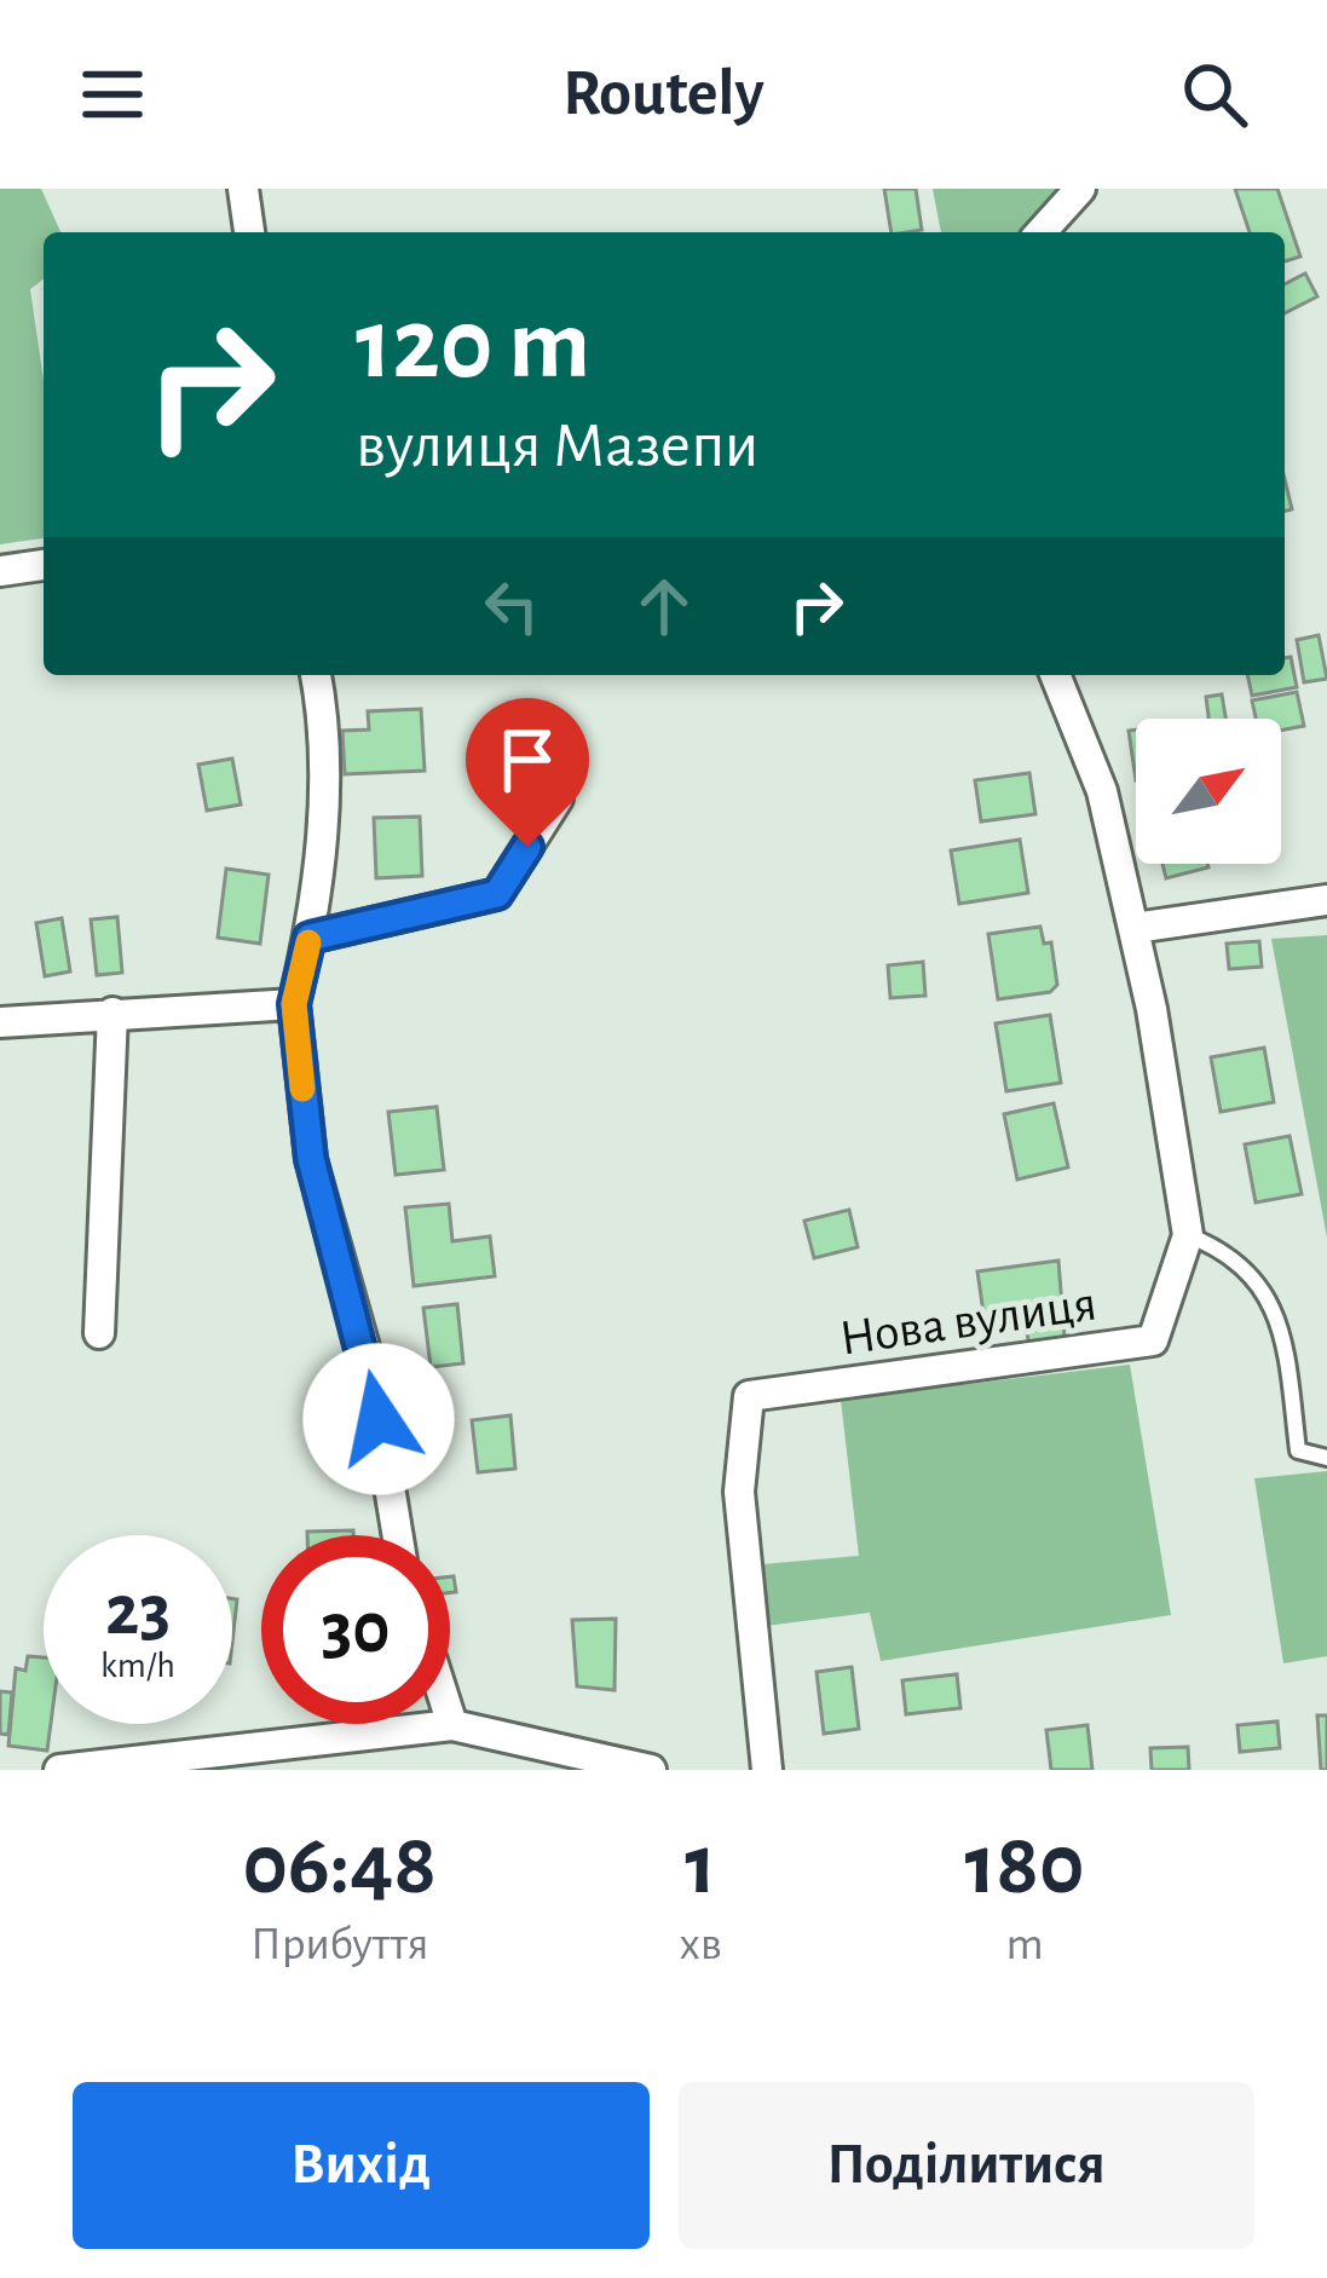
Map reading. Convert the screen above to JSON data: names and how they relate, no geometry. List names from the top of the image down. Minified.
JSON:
{"streets":{"street":["Нова вулиця"]},"north":"top right","page":{"header":"Routely","turn":["120 m","вулиця Мазепи"],"speed":"23 km/h","limit":"30","eta":["06:48","Прибуття","1","хв","180","m"],"buttons":["Вихід","Поділитися"]}}
